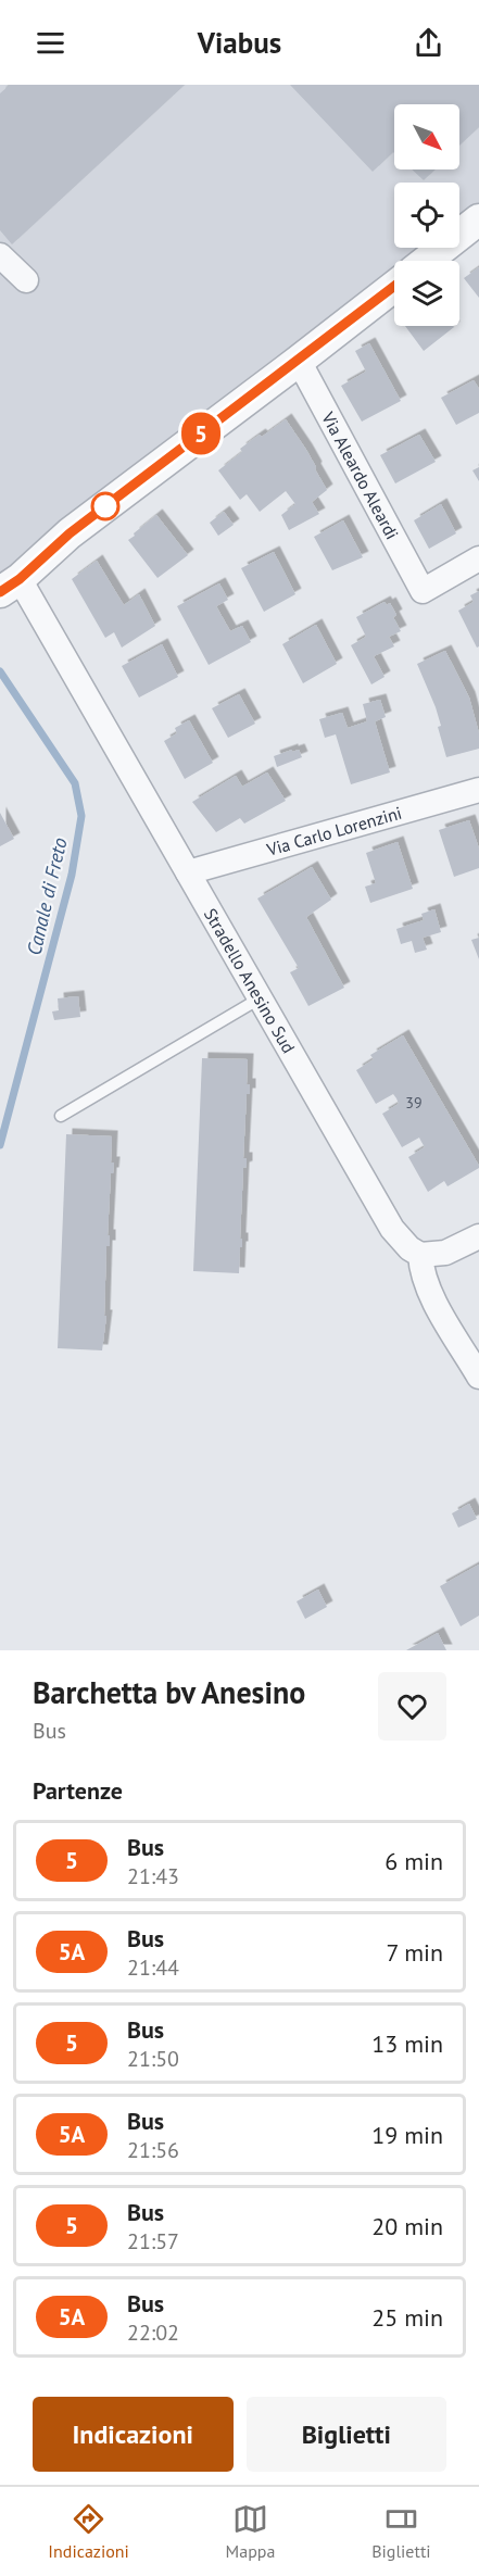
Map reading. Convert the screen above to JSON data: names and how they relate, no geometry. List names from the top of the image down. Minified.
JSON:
{"streets":{"street":["Via Aleardo Aleardi","Via Carlo Lorenzini","Stradello Anesino Sud"]},"crossings":[["Via Carlo Lorenzini","Stradello Anesino Sud"]],"water":["Canale di Freto"],"lines":["bus line 5"],"house_numbers":["39"],"north":"bottom right","page":{"header":"Viabus","on_map":"5","heading":[["Barchetta bv Anesino","Bus"],"Partenze"],"list":[{"mark":"5","name":"Bus","note":"21:43","value":"6 min"},{"mark":"5A","name":"Bus","note":"21:44","value":"7 min"},{"mark":"5","name":"Bus","note":"21:50","value":"13 min"},{"mark":"5A","name":"Bus","note":"21:56","value":"19 min"},{"mark":"5","name":"Bus","note":"21:57","value":"20 min"},{"mark":"5A","name":"Bus","note":"22:02","value":"25 min"}],"buttons":["Indicazioni","Biglietti"],"tabs":["Indicazioni","Mappa","Biglietti"]}}
